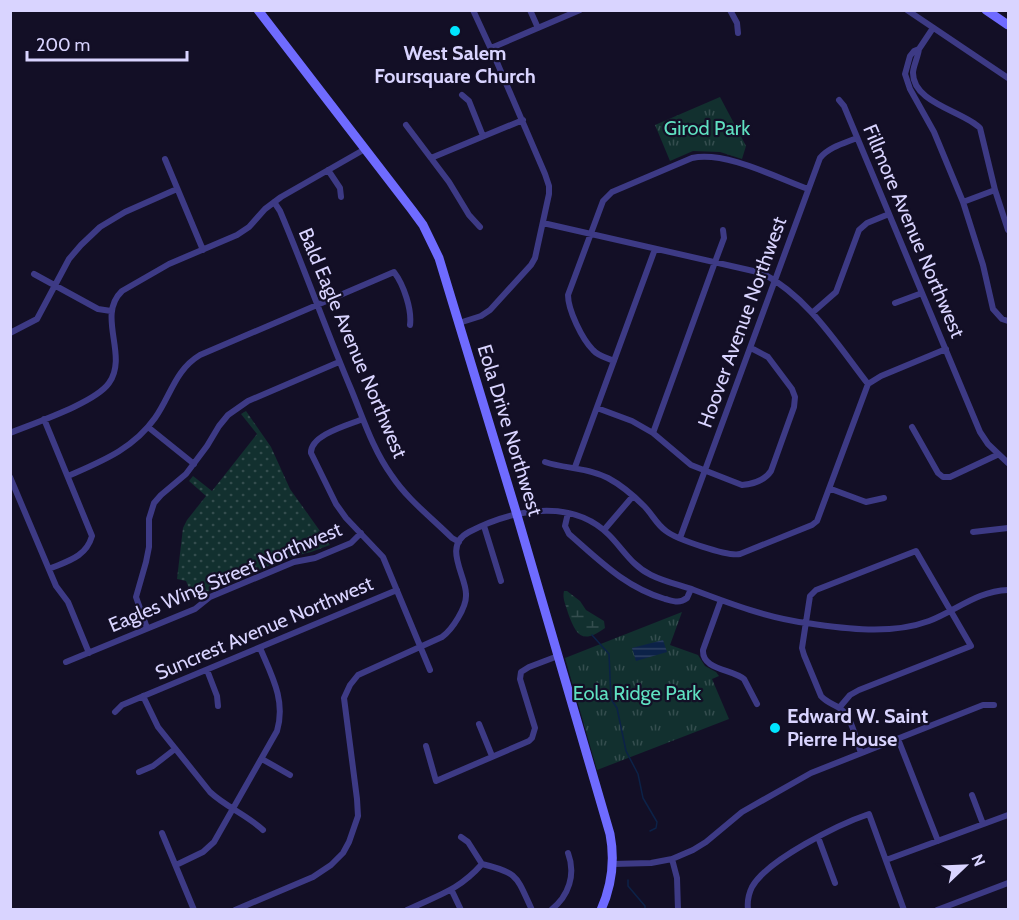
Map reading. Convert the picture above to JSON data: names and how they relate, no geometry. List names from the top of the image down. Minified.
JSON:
{"streets":{"main road":["Eola Drive Northwest"],"street":["Fillmore Avenue Northwest","Hoover Avenue Northwest","Bald Eagle Avenue Northwest","Eagles Wing Street Northwest","Suncrest Avenue Northwest"]},"crossings":[["Fillmore Avenue Northwest","Hoover Avenue Northwest"]],"parks":["Girod Park","Eola Ridge Park"],"places":["West Salem Foursquare Church","Edward W. Saint Pierre House"],"scale_bar":"200 m","north":"top right"}
